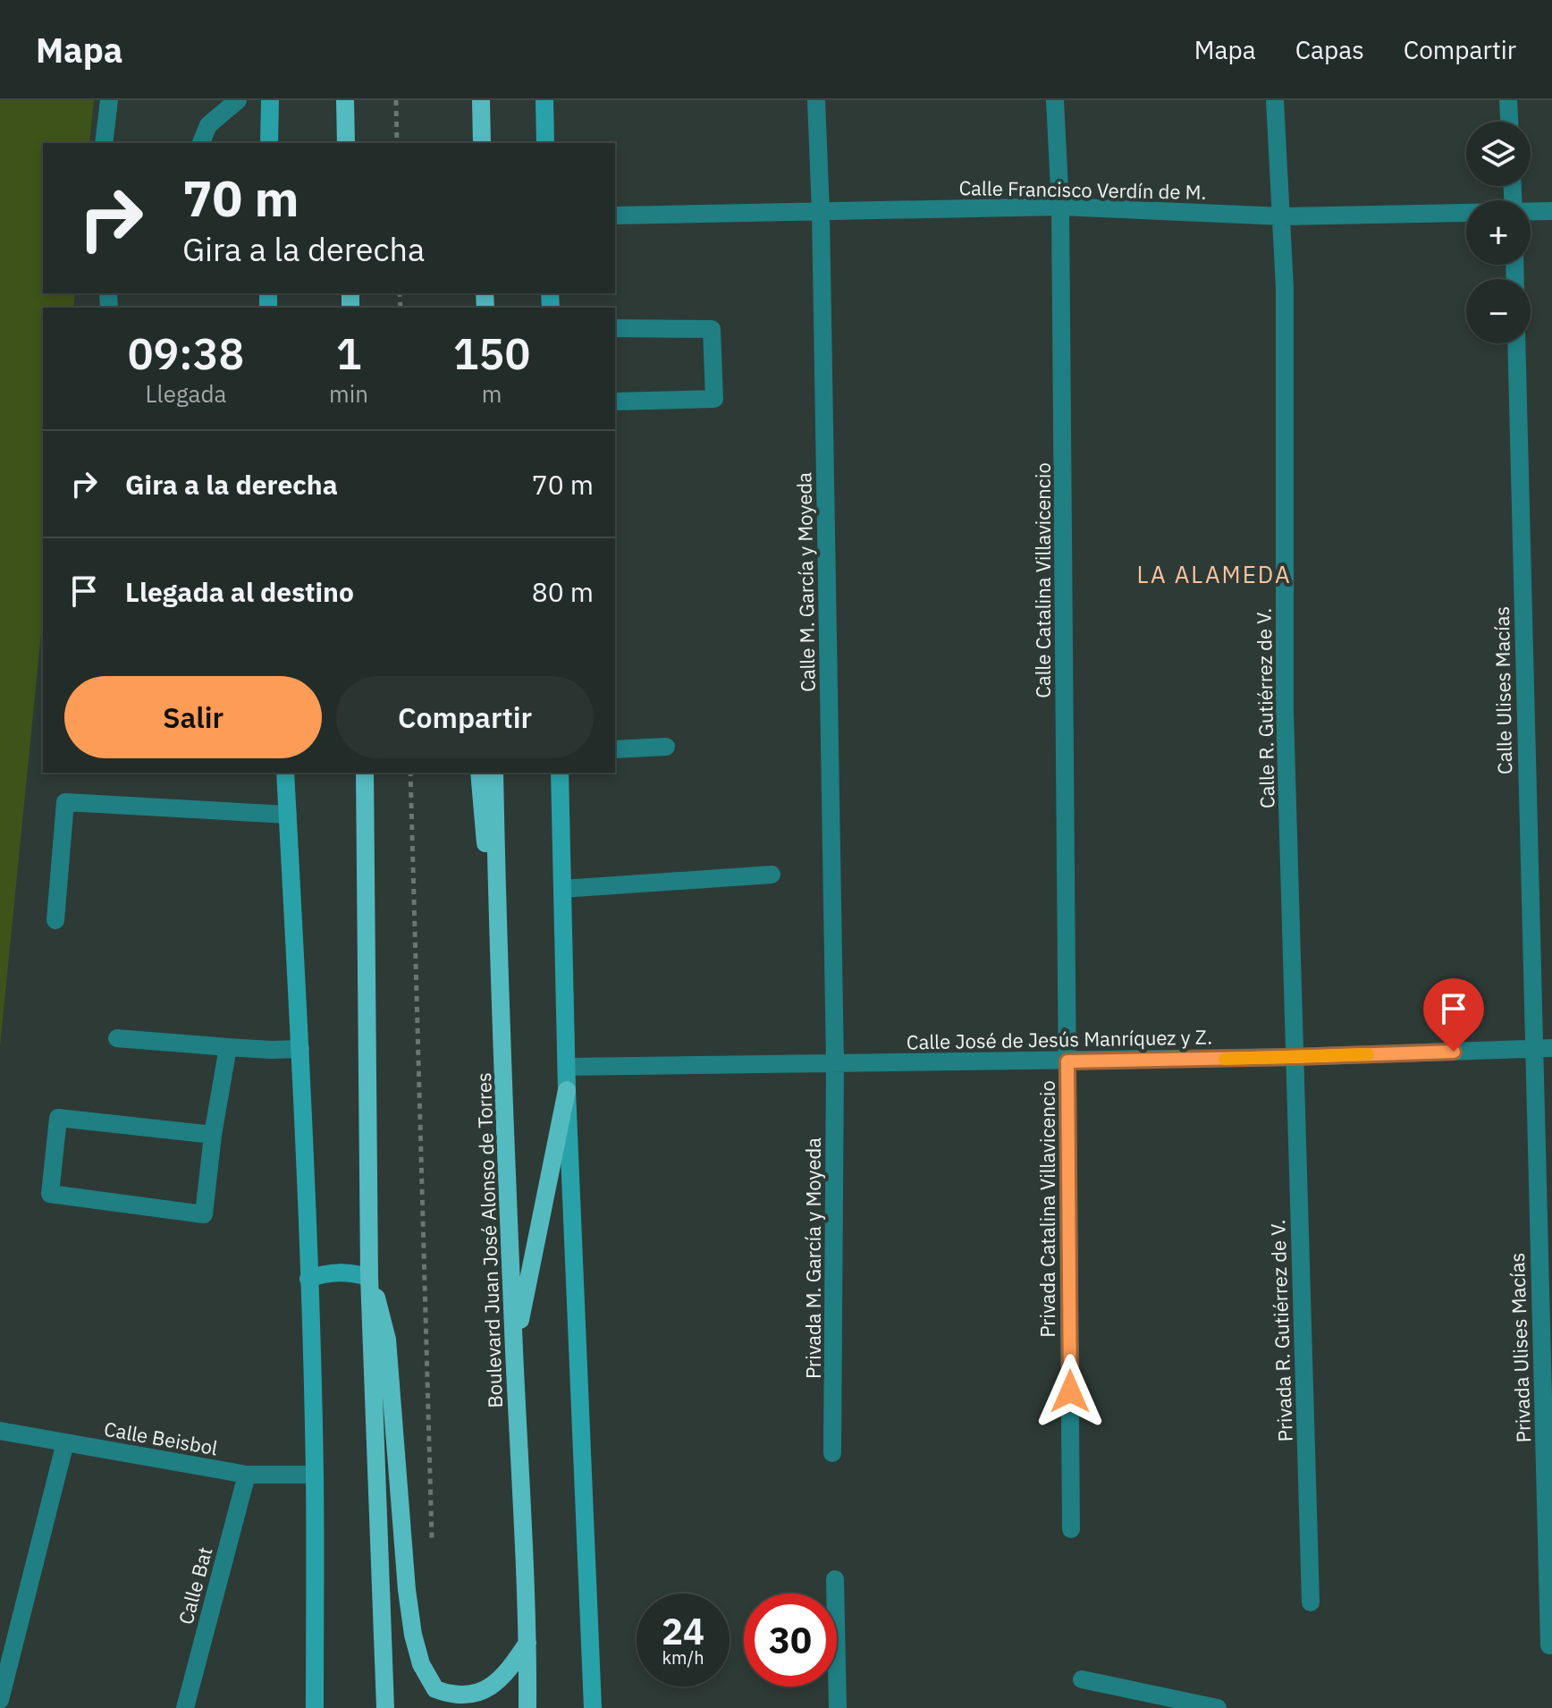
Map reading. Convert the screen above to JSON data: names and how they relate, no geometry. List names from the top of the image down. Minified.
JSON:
{"streets":{"main road":["Boulevard Juan José Alonso de Torres"],"street":["Calle Francisco Verdín de M.","Calle Catalina Villavicencio","Calle M. García y Moyeda","Calle Ulises Macías","Calle R. Gutiérrez de V.","Calle José de Jesús Manríquez y Z.","Privada Catalina Villavicencio","Privada M. García y Moyeda","Privada R. Gutiérrez de V.","Privada Ulises Macías","Calle Beisbol","Calle Bat"]},"crossings":[["Calle Francisco Verdín de M.","Calle Catalina Villavicencio"],["Calle Francisco Verdín de M.","Calle M. García y Moyeda"],["Calle Francisco Verdín de M.","Calle R. Gutiérrez de V."],["Calle Catalina Villavicencio","Calle José de Jesús Manríquez y Z."],["Calle Catalina Villavicencio","Privada Catalina Villavicencio"],["Calle M. García y Moyeda","Calle José de Jesús Manríquez y Z."],["Calle M. García y Moyeda","Privada M. García y Moyeda"],["Calle Ulises Macías","Calle José de Jesús Manríquez y Z."],["Calle Ulises Macías","Privada Ulises Macías"],["Calle R. Gutiérrez de V.","Calle José de Jesús Manríquez y Z."],["Calle R. Gutiérrez de V.","Privada R. Gutiérrez de V."],["Calle José de Jesús Manríquez y Z.","Privada Catalina Villavicencio"],["Calle José de Jesús Manríquez y Z.","Privada M. García y Moyeda"],["Calle José de Jesús Manríquez y Z.","Privada R. Gutiérrez de V."],["Calle José de Jesús Manríquez y Z.","Privada Ulises Macías"],["Calle Beisbol","Calle Bat"]],"districts":["LA ALAMEDA"],"page":{"header":"Mapa","nav":["Mapa","Capas","Compartir"],"map_buttons":["+","−"],"turn":["70 m","Gira a la derecha"],"eta":["09:38","Llegada","1","min","150","m"],"list":[{"name":"Gira a la derecha","value":"70 m"},{"name":"Llegada al destino","value":"80 m"}],"buttons":["Salir","Compartir"],"speed":"24 km/h","limit":"30"}}
